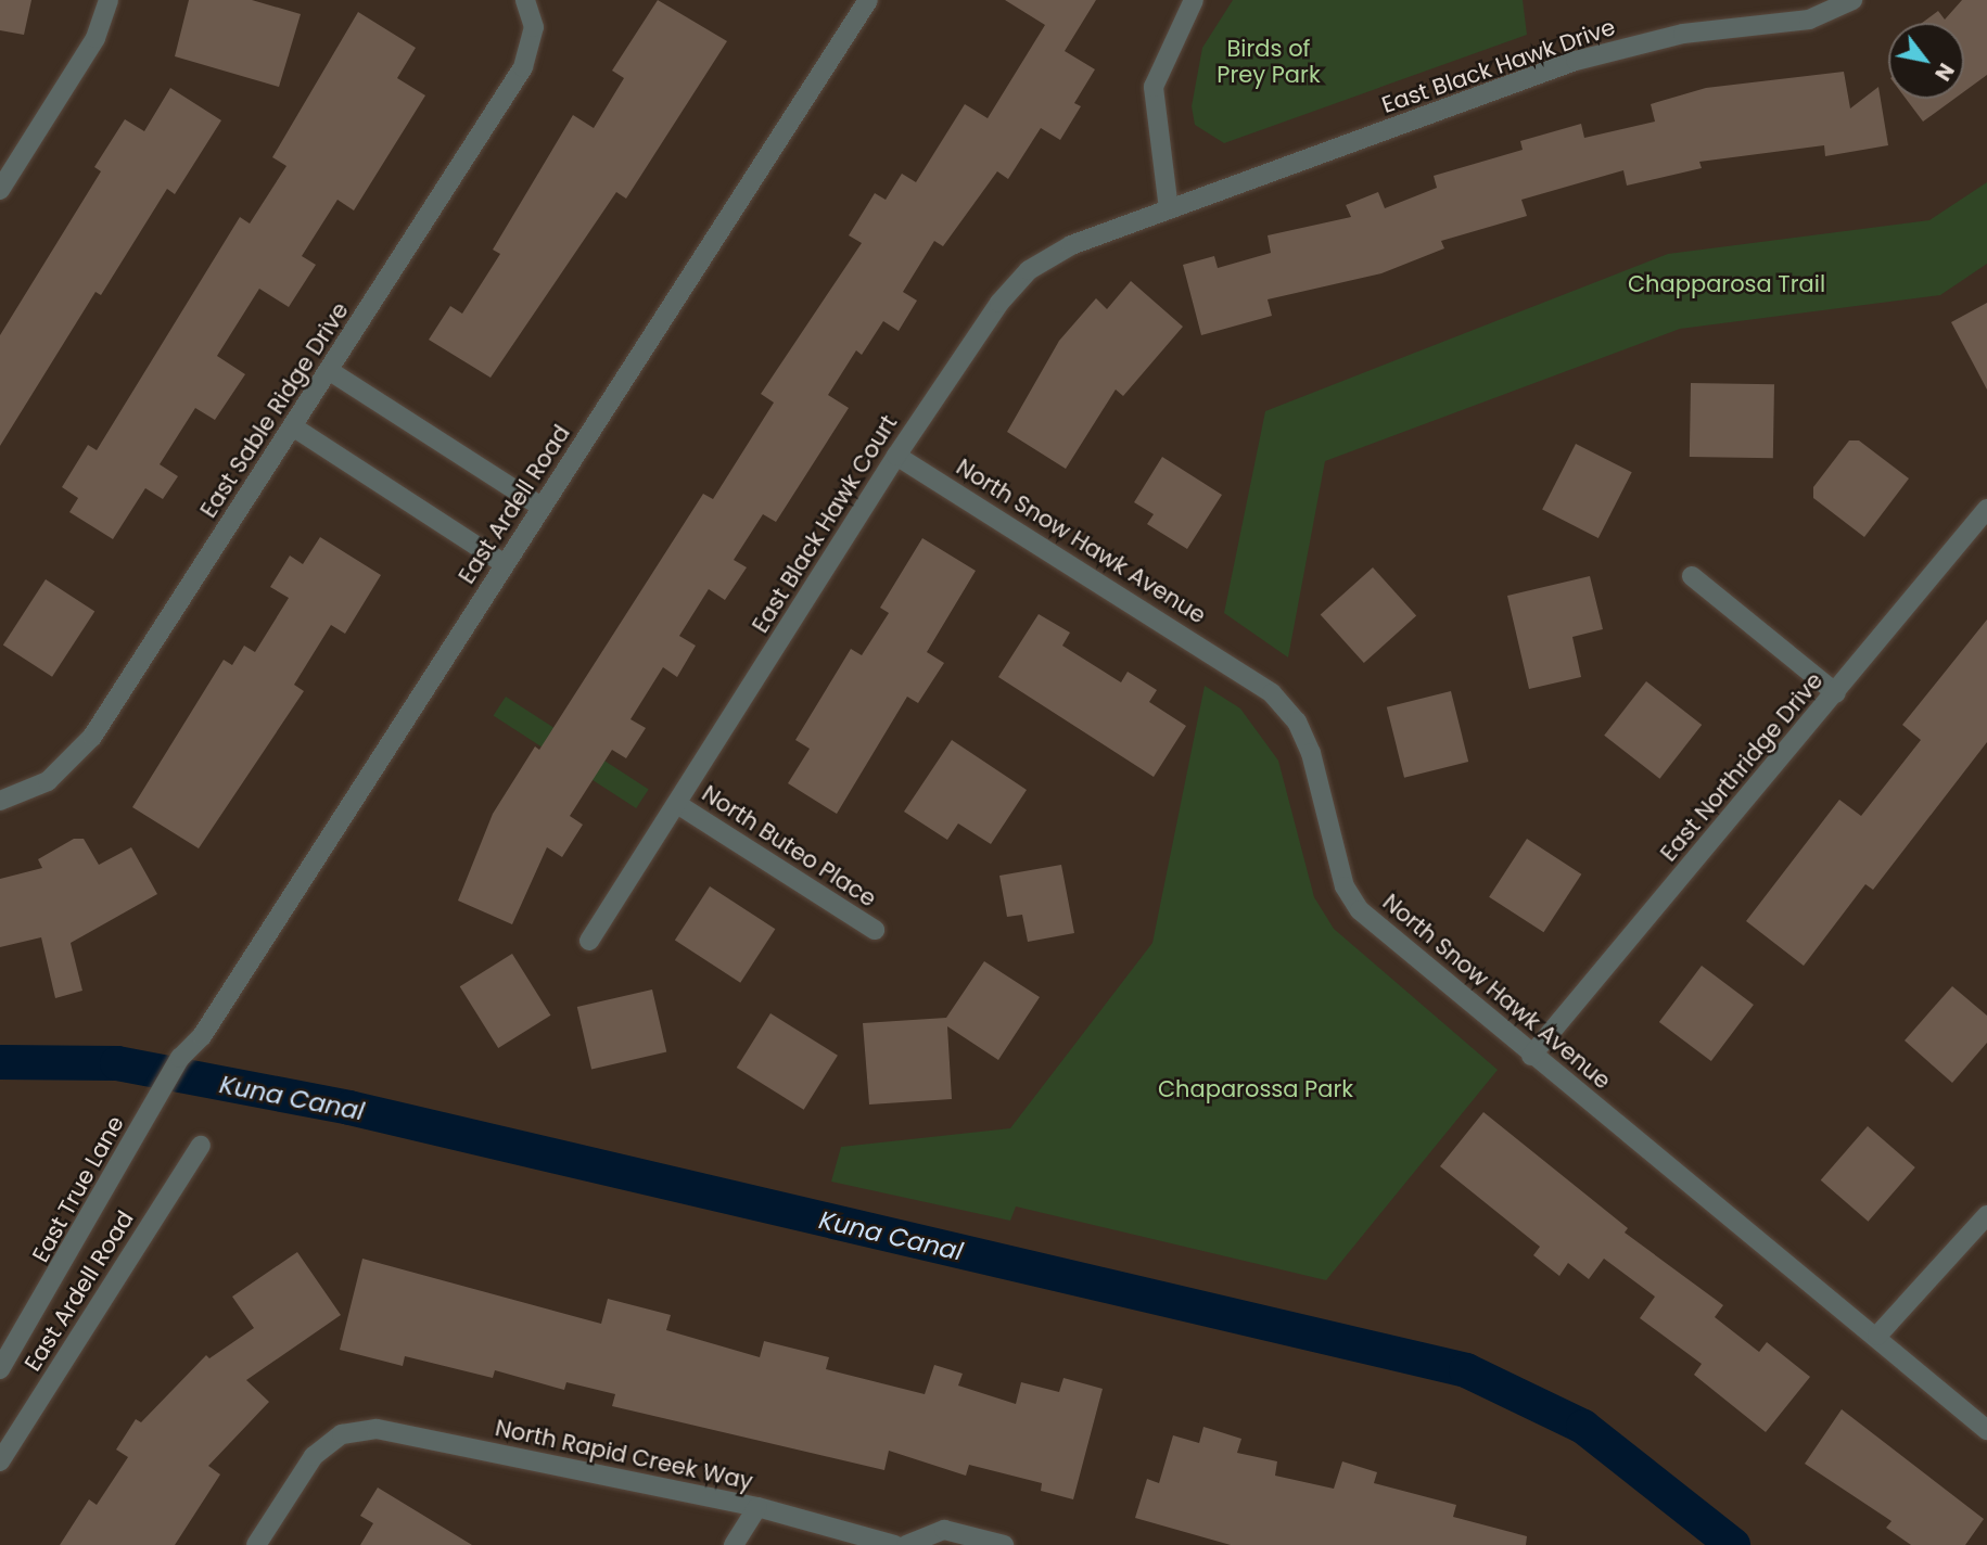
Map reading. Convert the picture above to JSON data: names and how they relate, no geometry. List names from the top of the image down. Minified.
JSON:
{"streets":{"street":["East Black Hawk Drive","East Sable Ridge Drive","East Ardell Road","East Black Hawk Court","North Snow Hawk Avenue","East Northridge Drive","North Buteo Place","East True Lane","North Rapid Creek Way"]},"crossings":[["East Black Hawk Drive","East Black Hawk Court"],["East Ardell Road","East True Lane"],["East Black Hawk Court","North Snow Hawk Avenue"],["East Black Hawk Court","North Buteo Place"],["North Snow Hawk Avenue","East Northridge Drive"]],"water":["Kuna Canal"],"parks":["Birds of Prey Park","Chapparosa Trail","Chaparossa Park"],"north":"bottom right"}
